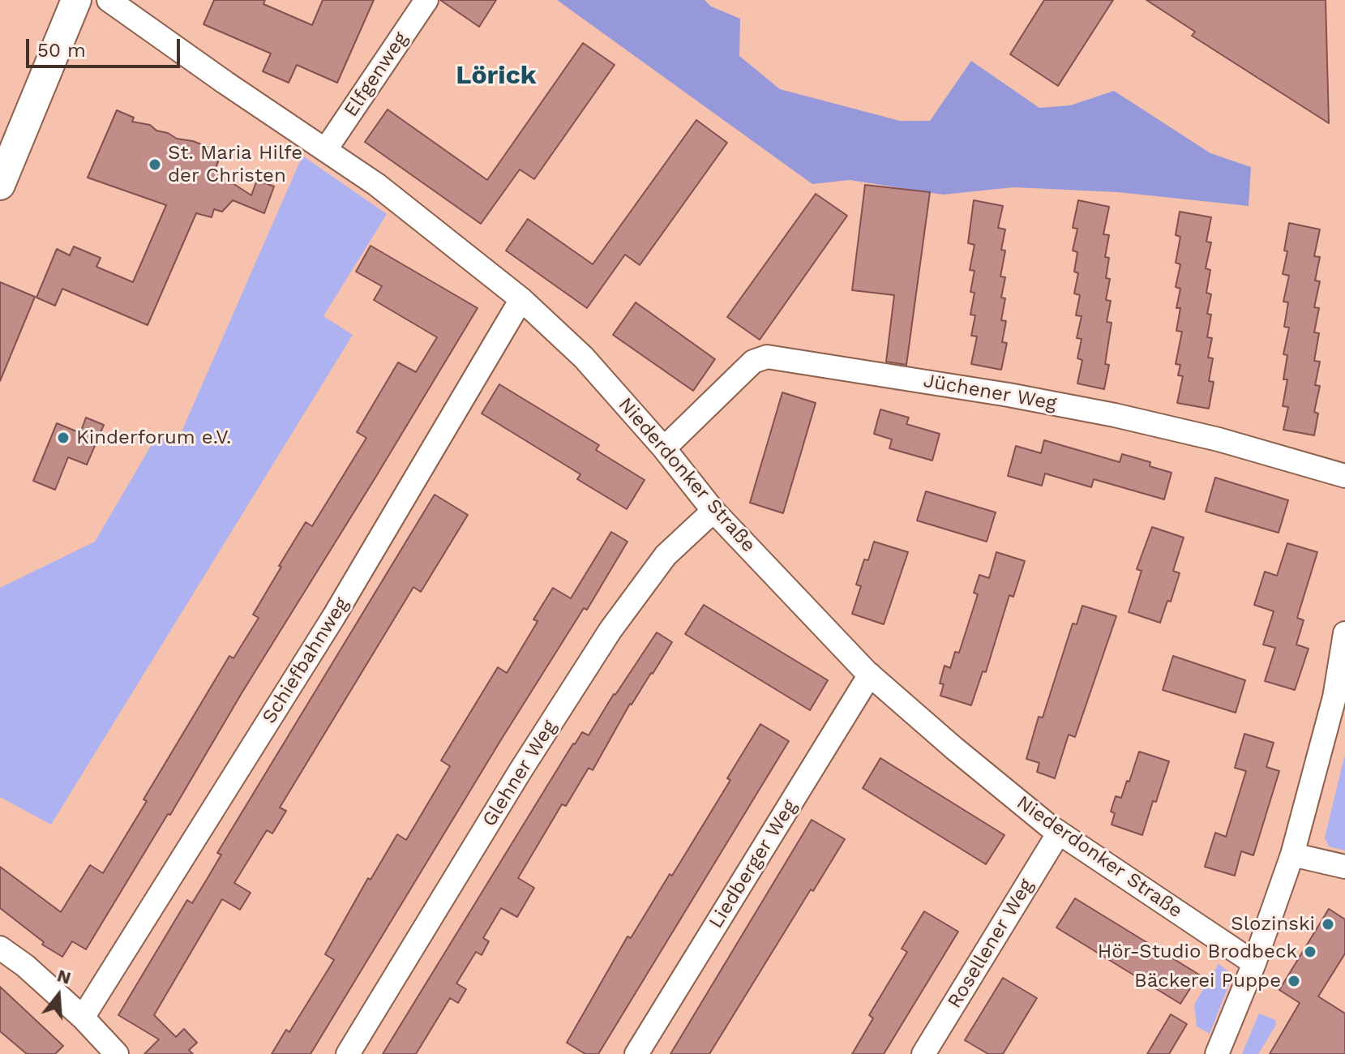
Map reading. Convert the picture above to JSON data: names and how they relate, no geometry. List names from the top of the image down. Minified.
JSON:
{"streets":{"street":["Elfgenweg","Jüchener Weg","Niederdonker Straße","Schiefbahnweg","Glehner Weg","Liedberger Weg","Rosellener Weg"]},"crossings":[["Elfgenweg","Niederdonker Straße"],["Jüchener Weg","Niederdonker Straße"],["Niederdonker Straße","Schiefbahnweg"],["Niederdonker Straße","Glehner Weg"],["Niederdonker Straße","Liedberger Weg"],["Niederdonker Straße","Rosellener Weg"]],"districts":["Lörick"],"places":["St. Maria Hilfe der Christen","Kinderforum e.V.","Slozinski","Hör-Studio Brodbeck","Bäckerei Puppe"],"scale_bar":"50 m","north":"top"}
